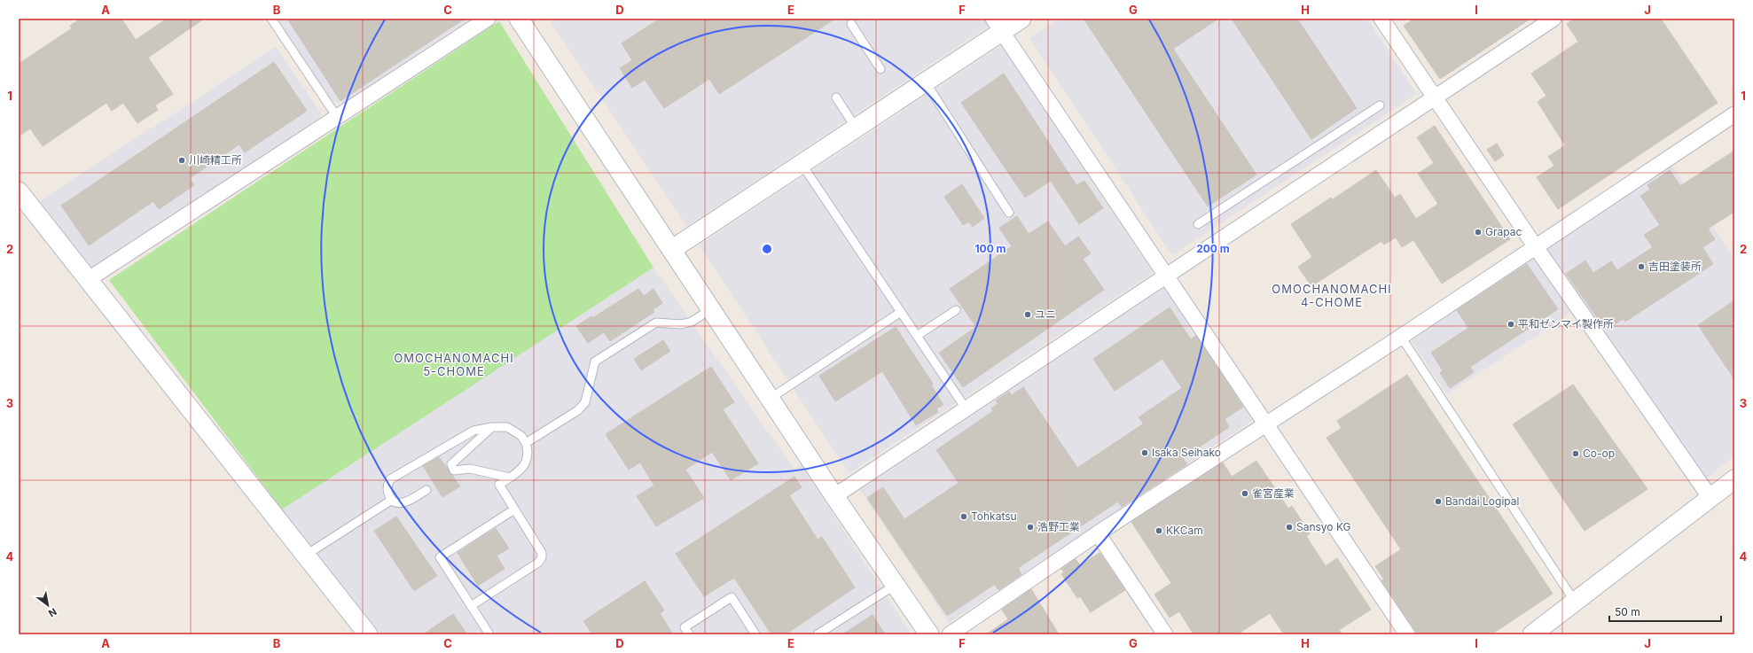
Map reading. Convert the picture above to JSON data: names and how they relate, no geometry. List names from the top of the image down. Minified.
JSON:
{"districts":["OMOCHANOMACHI 4-CHOME","OMOCHANOMACHI 5-CHOME"],"places":["川崎精工所","Grapac","吉田塗装所","ユニ","平和ゼンマイ製作所","Isaka Seihako","Co-op","雀宮産業","Bandai Logipal","Tohkatsu","浩野工業","Sansyo KG","KKCam"],"scale_bar":"50 m","north":"bottom right","grid":{"columns":["A","B","C","D","E","F","G","H","I","J"],"rows":["1","2","3","4"]},"rings":["100 m","200 m"]}
